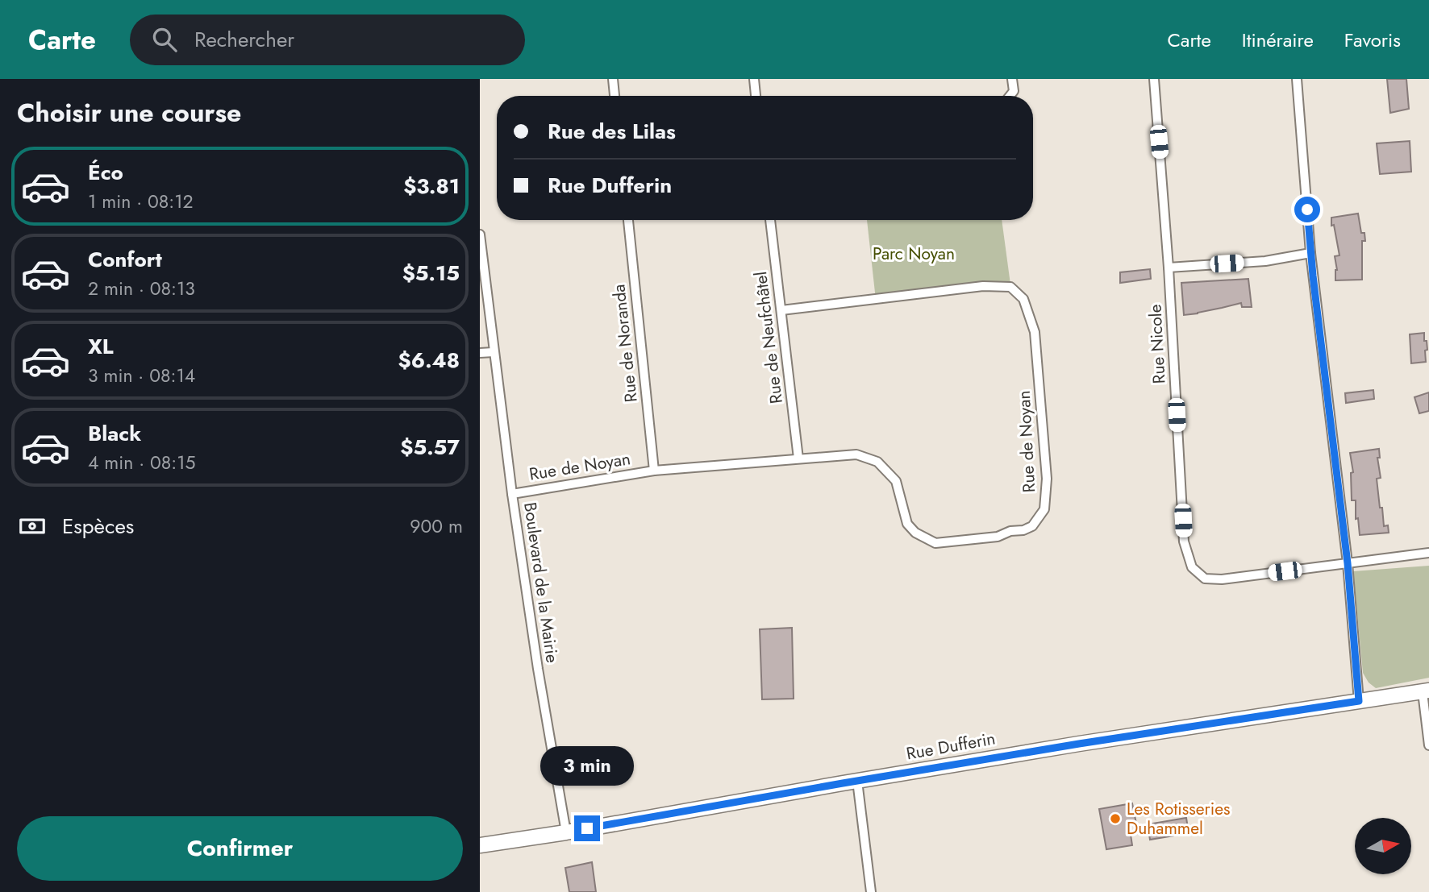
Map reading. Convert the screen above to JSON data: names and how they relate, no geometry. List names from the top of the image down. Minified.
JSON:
{"streets":{"main road":["Rue Dufferin"],"street":["Rue de Neufchâtel","Rue de Noranda","Rue Nicole","Rue de Noyan","Boulevard de la Mairie"]},"crossings":[["Rue de Neufchâtel","Rue de Noyan"],["Rue de Noranda","Rue de Noyan"],["Rue de Noyan","Boulevard de la Mairie"],["Boulevard de la Mairie","Rue Dufferin"]],"parks":["Parc Noyan"],"places":["Les Rotisseries Duhammel"],"north":"right","page":{"header":"Carte","search":"Rechercher","nav":["Carte","Itinéraire","Favoris"],"heading":"Choisir une course","banner":["Rue des Lilas","Rue Dufferin"],"list":[{"name":"Éco","note":"1 min · 08:12","value":"$3.81"},{"name":"Confort","note":"2 min · 08:13","value":"$5.15"},{"name":"XL","note":"3 min · 08:14","value":"$6.48"},{"name":"Black","note":"4 min · 08:15","value":"$5.57"}],"pay":["Espèces","900 m"],"bubble":"3 min","buttons":"Confirmer"}}
